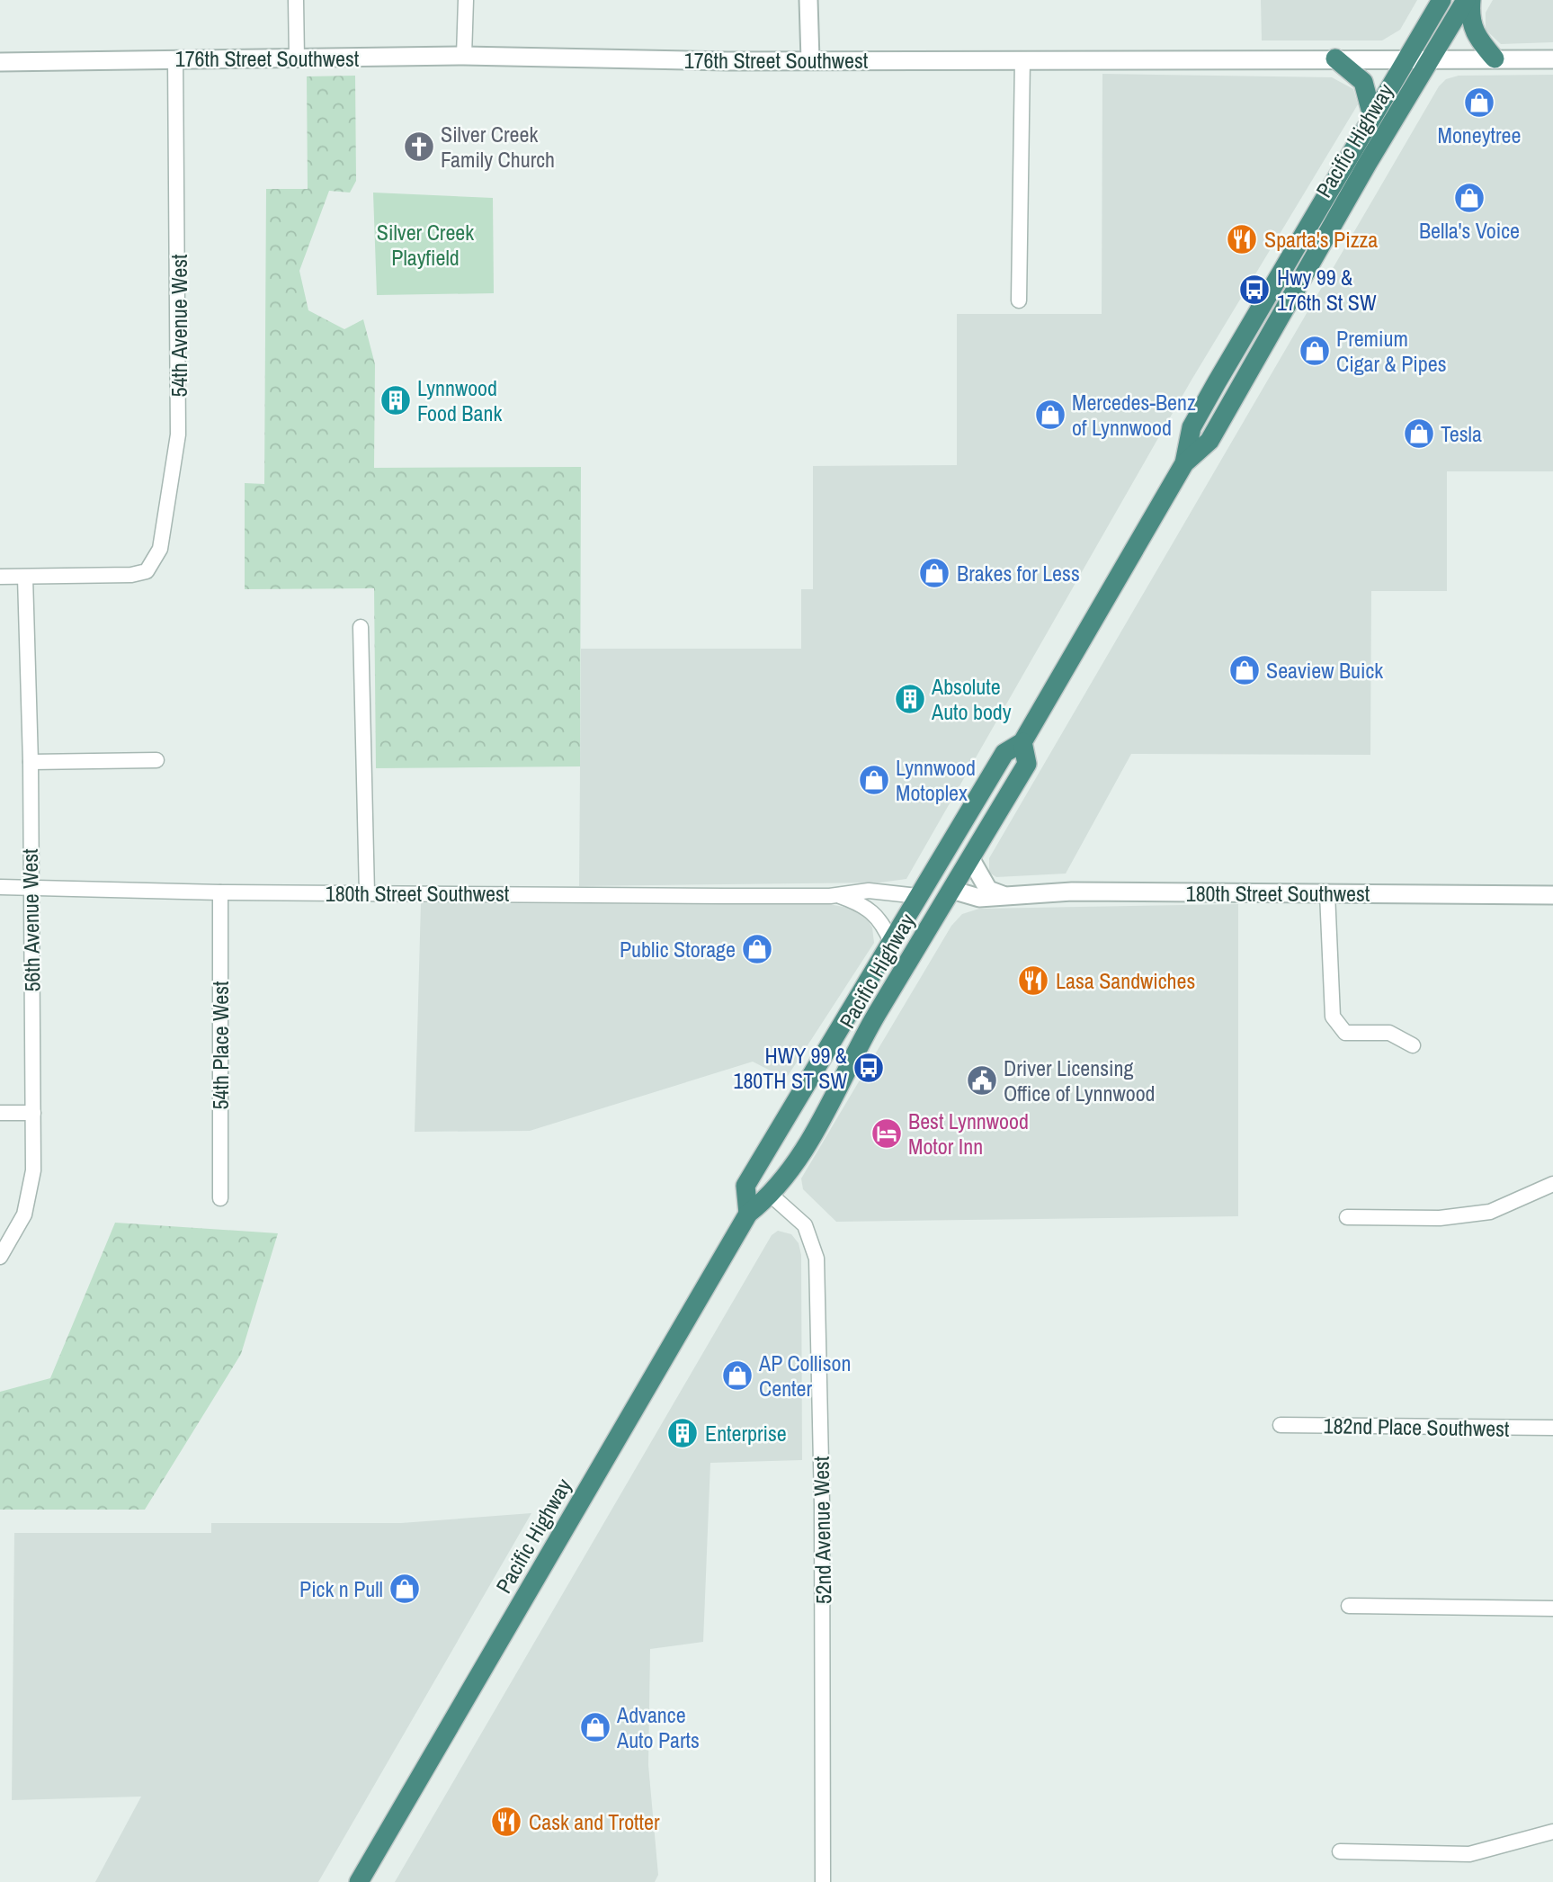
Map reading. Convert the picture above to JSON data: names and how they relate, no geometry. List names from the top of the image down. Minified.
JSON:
{"streets":{"highway":["Pacific Highway"],"street":["176th Street Southwest","54th Avenue West","180th Street Southwest","56th Avenue West","54th Place West","182nd Place Southwest","52nd Avenue West"]},"crossings":[["176th Street Southwest","Pacific Highway"],["176th Street Southwest","54th Avenue West"],["Pacific Highway","180th Street Southwest"],["Pacific Highway","52nd Avenue West"],["54th Avenue West","56th Avenue West"],["180th Street Southwest","56th Avenue West"],["180th Street Southwest","54th Place West"]],"parks":["Silver Creek Playfield"],"places":{"shop":["Moneytree","Bella's Voice","Premium Cigar & Pipes","Mercedes-Benz of Lynnwood","Tesla","Brakes for Less","Seaview Buick","Lynnwood Motoplex","Public Storage","AP Collison Center","Pick n Pull","Advance Auto Parts"],"church":["Silver Creek Family Church"],"restaurant":["Sparta's Pizza","Lasa Sandwiches","Cask and Trotter"],"bus stop":["Hwy 99 & 176th St SW","HWY 99 & 180TH ST SW"],"building":["Lynnwood Food Bank","Absolute Auto body","Enterprise"],"public building":["Driver Licensing Office of Lynnwood"],"hotel":["Best Lynnwood Motor Inn"]}}
